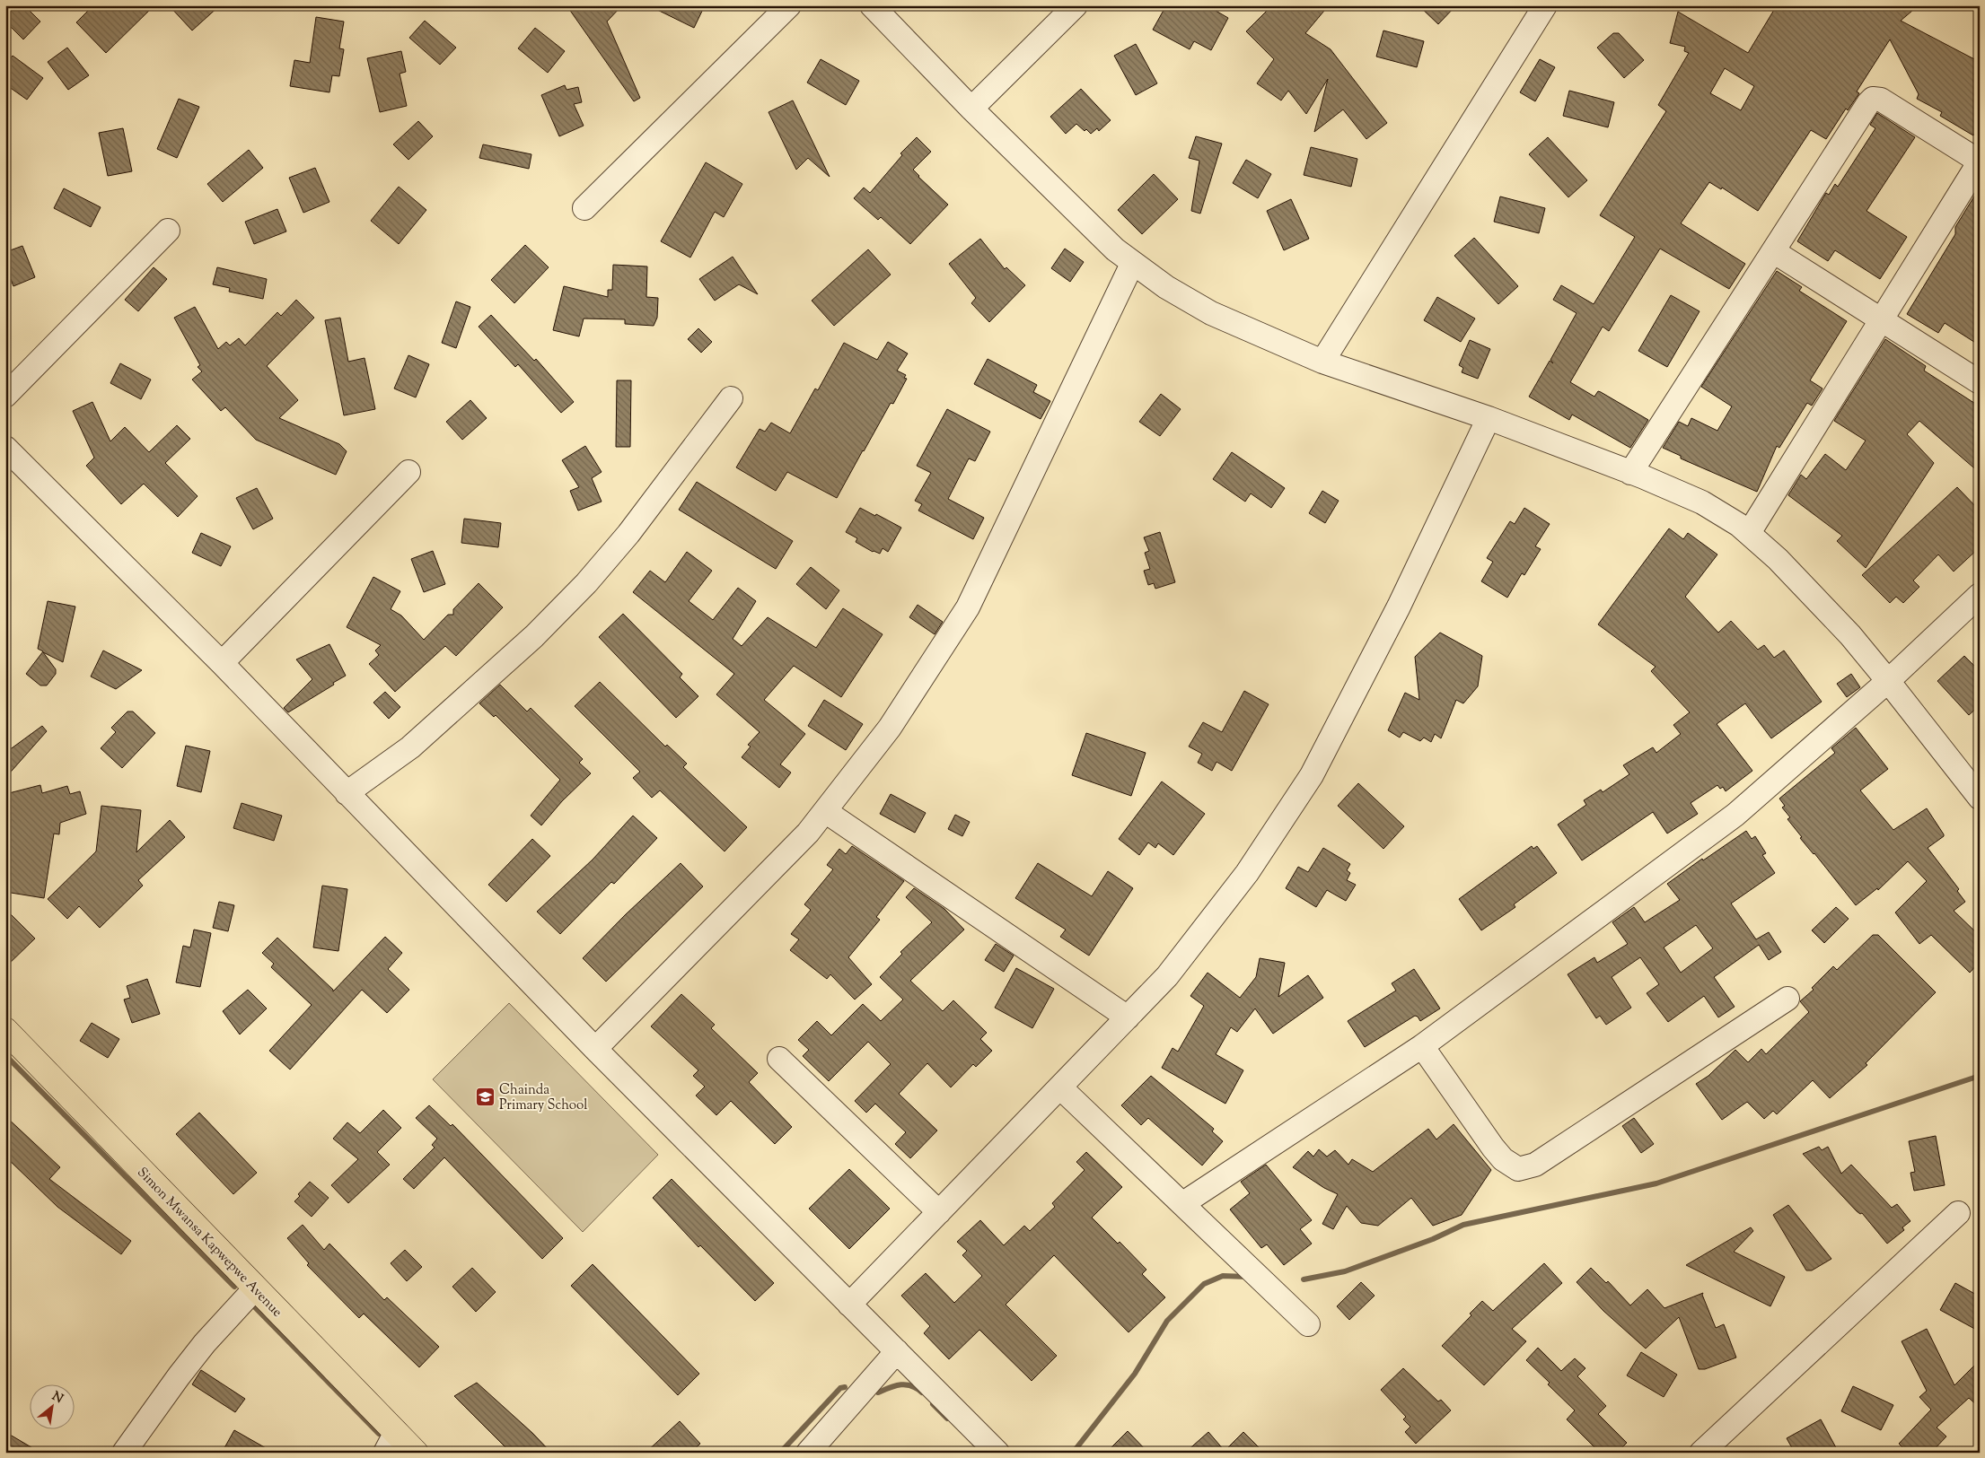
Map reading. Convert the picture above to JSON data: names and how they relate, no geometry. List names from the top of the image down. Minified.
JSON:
{"streets":{"main road":["Simon Mwansa Kapwepwe Avenue"]},"places":{"school or university":["Chainda Primary School"]},"north":"top right"}
